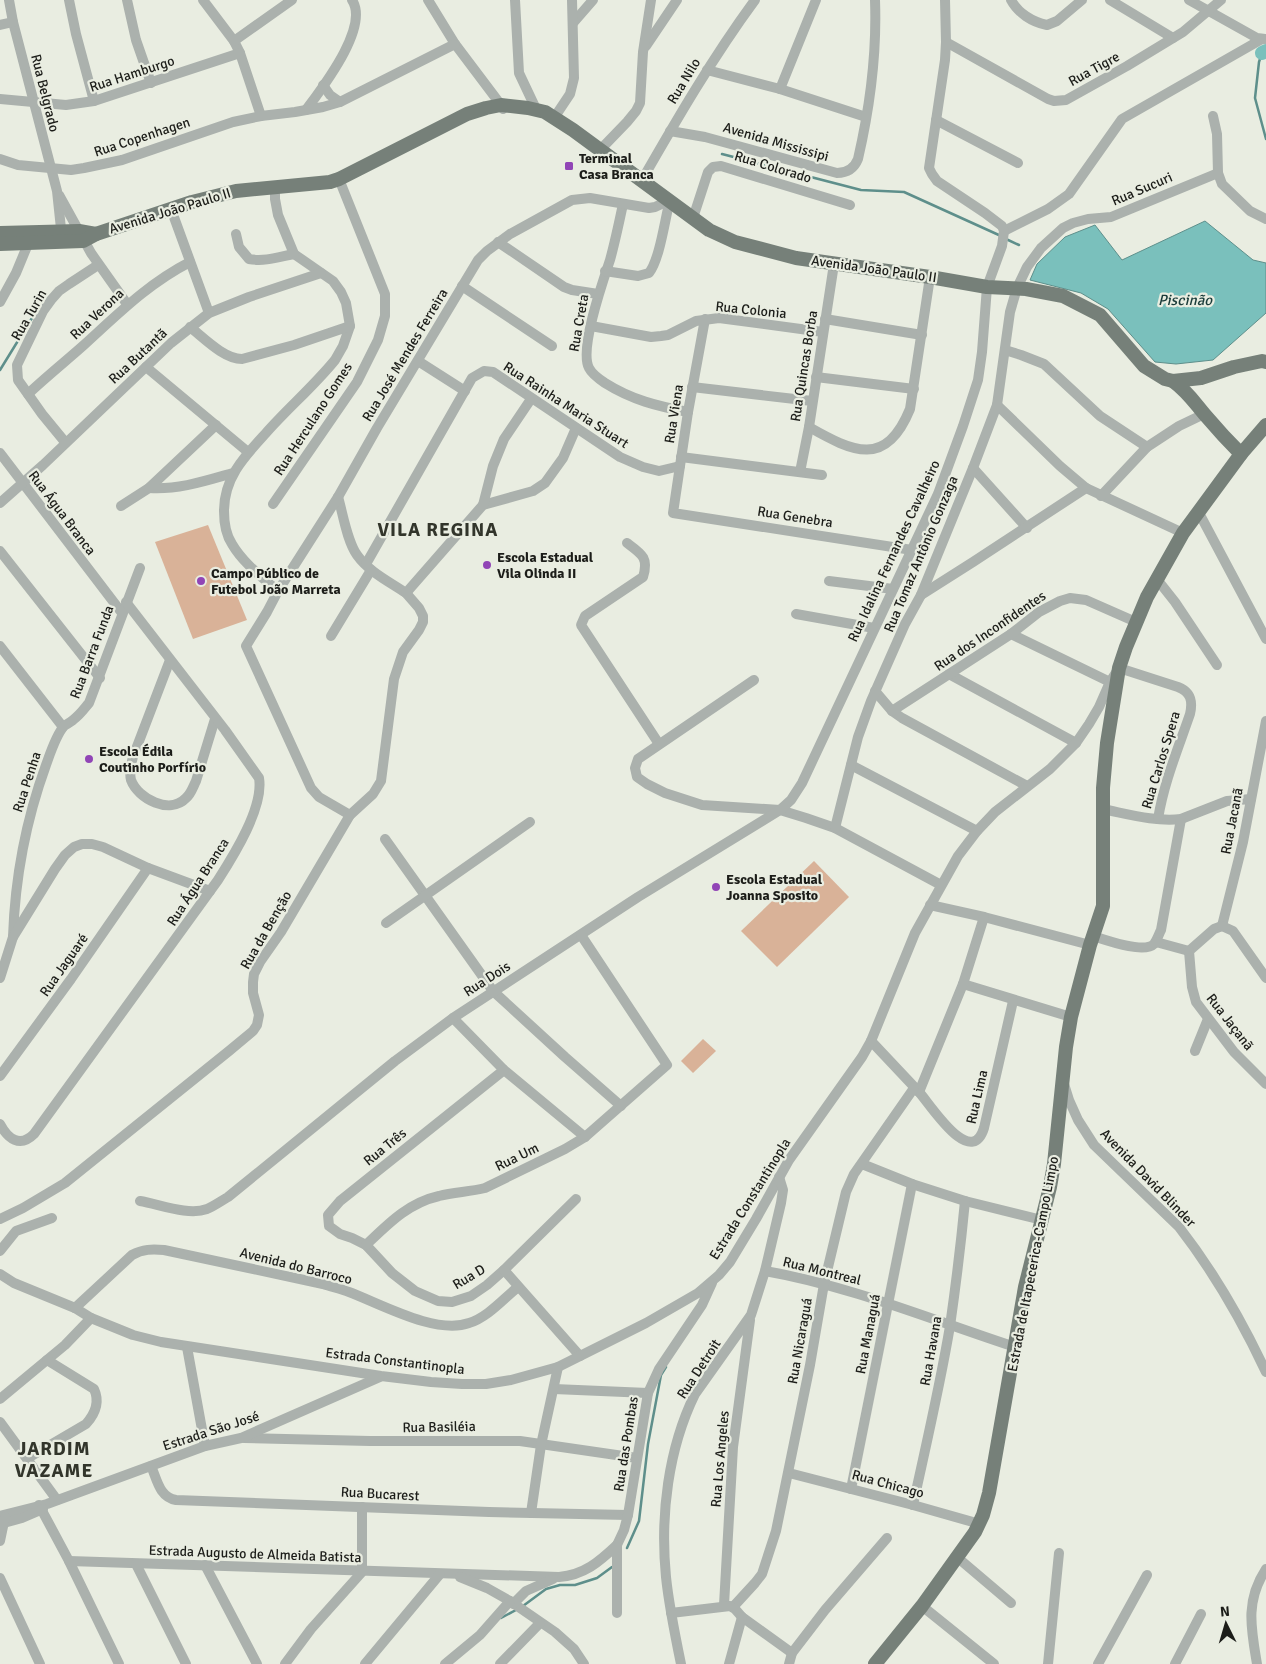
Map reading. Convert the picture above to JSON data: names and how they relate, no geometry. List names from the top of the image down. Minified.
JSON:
{"streets":{"main road":["Avenida João Paulo II","Estrada de Itapecerica-Campo Limpo"],"street":["Rua Tigre","Rua Hamburgo","Rua Nilo","Rua Belgrado","Rua Copenhagen","Avenida Mississipi","Rua Colorado","Rua Sucuri","Rua Colonia","Rua Verona","Rua Turin","Rua Creta","Rua José Mendes Ferreira","Rua Butantã","Rua Quincas Borba","Rua Rainha Maria Stuart","Rua Viena","Rua Herculano Gomes","Rua Água Branca","Rua Genebra","Rua Idalina Fernandes Cavalheiro","Rua Tomaz Antônio Gonzaga","Rua dos Inconfidentes","Rua Barra Funda","Rua Carlos Spera","Rua Penha","Rua Jacanã","Rua da Benção","Rua Jaguaré","Rua Dois","Rua Jaçanã","Rua Lima","Rua Três","Rua Um","Avenida David Blinder","Estrada Constantinopla","Avenida do Barroco","Rua Montreal","Rua D","Rua Managuá","Rua Nicaraguá","Rua Havana","Rua Detroit","Rua Basiléia","Estrada São José","Rua das Pombas","Rua Los Angeles","Rua Chicago","Rua Bucarest","Estrada Augusto de Almeida Batista"]},"crossings":[["Rua Hamburgo","Rua Belgrado"],["Rua Nilo","Avenida Mississipi"],["Rua Nilo","Avenida João Paulo II"],["Rua Belgrado","Rua Copenhagen"],["Rua Belgrado","Avenida João Paulo II"],["Rua Belgrado","Rua Verona"],["Rua Belgrado","Rua Turin"],["Rua Colorado","Avenida João Paulo II"],["Rua Sucuri","Avenida João Paulo II"],["Rua Sucuri","Rua Tomaz Antônio Gonzaga"],["Avenida João Paulo II","Rua José Mendes Ferreira"],["Avenida João Paulo II","Rua Quincas Borba"],["Avenida João Paulo II","Rua Herculano Gomes"],["Avenida João Paulo II","Rua Idalina Fernandes Cavalheiro"],["Avenida João Paulo II","Rua Tomaz Antônio Gonzaga"],["Avenida João Paulo II","Estrada de Itapecerica-Campo Limpo"],["Rua Colonia","Rua Creta"],["Rua Colonia","Rua Quincas Borba"],["Rua Colonia","Rua Viena"],["Rua Verona","Rua Turin"],["Rua Turin","Rua Butantã"],["Rua Creta","Rua José Mendes Ferreira"],["Rua Creta","Rua Viena"],["Rua José Mendes Ferreira","Rua da Benção"],["Rua Butantã","Rua Água Branca"],["Rua Quincas Borba","Rua Rainha Maria Stuart"],["Rua Rainha Maria Stuart","Rua Viena"],["Rua Viena","Rua Genebra"],["Rua Água Branca","Rua Barra Funda"],["Rua Genebra","Rua Idalina Fernandes Cavalheiro"],["Rua Idalina Fernandes Cavalheiro","Rua Dois"],["Rua dos Inconfidentes","Estrada de Itapecerica-Campo Limpo"],["Rua Barra Funda","Rua Penha"],["Rua Carlos Spera","Estrada Constantinopla"],["Rua Carlos Spera","Estrada de Itapecerica-Campo Limpo"],["Rua Dois","Rua Um"],["Rua Lima","Estrada Constantinopla"],["Rua Lima","Rua Nicaraguá"],["Rua Três","Rua Um"],["Rua Três","Rua D"],["Rua Um","Rua D"],["Avenida David Blinder","Estrada de Itapecerica-Campo Limpo"],["Estrada Constantinopla","Estrada de Itapecerica-Campo Limpo"],["Estrada Constantinopla","Avenida do Barroco"],["Estrada Constantinopla","Rua Detroit"],["Estrada Constantinopla","Estrada São José"],["Estrada Constantinopla","Rua das Pombas"],["Estrada de Itapecerica-Campo Limpo","Rua Montreal"],["Estrada de Itapecerica-Campo Limpo","Rua Chicago"],["Rua Montreal","Rua Managuá"],["Rua Montreal","Rua Nicaraguá"],["Rua Montreal","Rua Havana"],["Rua Montreal","Rua Detroit"],["Rua Managuá","Rua Chicago"],["Rua Nicaraguá","Rua Los Angeles"],["Rua Nicaraguá","Rua Chicago"],["Rua Havana","Rua Chicago"],["Rua Detroit","Rua Los Angeles"],["Rua Basiléia","Estrada São José"],["Rua Basiléia","Rua das Pombas"],["Estrada São José","Rua Bucarest"],["Rua das Pombas","Rua Bucarest"],["Rua das Pombas","Estrada Augusto de Almeida Batista"]],"districts":["VILA REGINA","JARDIM VAZAME"],"water":["Piscinão"],"places":{"transit":["Terminal Casa Branca"],"other":["Escola Estadual Vila Olinda II","Campo Público de Futebol João Marreta","Escola Édila Coutinho Porfírio","Escola Estadual Joanna Sposito"]},"north":"top"}
